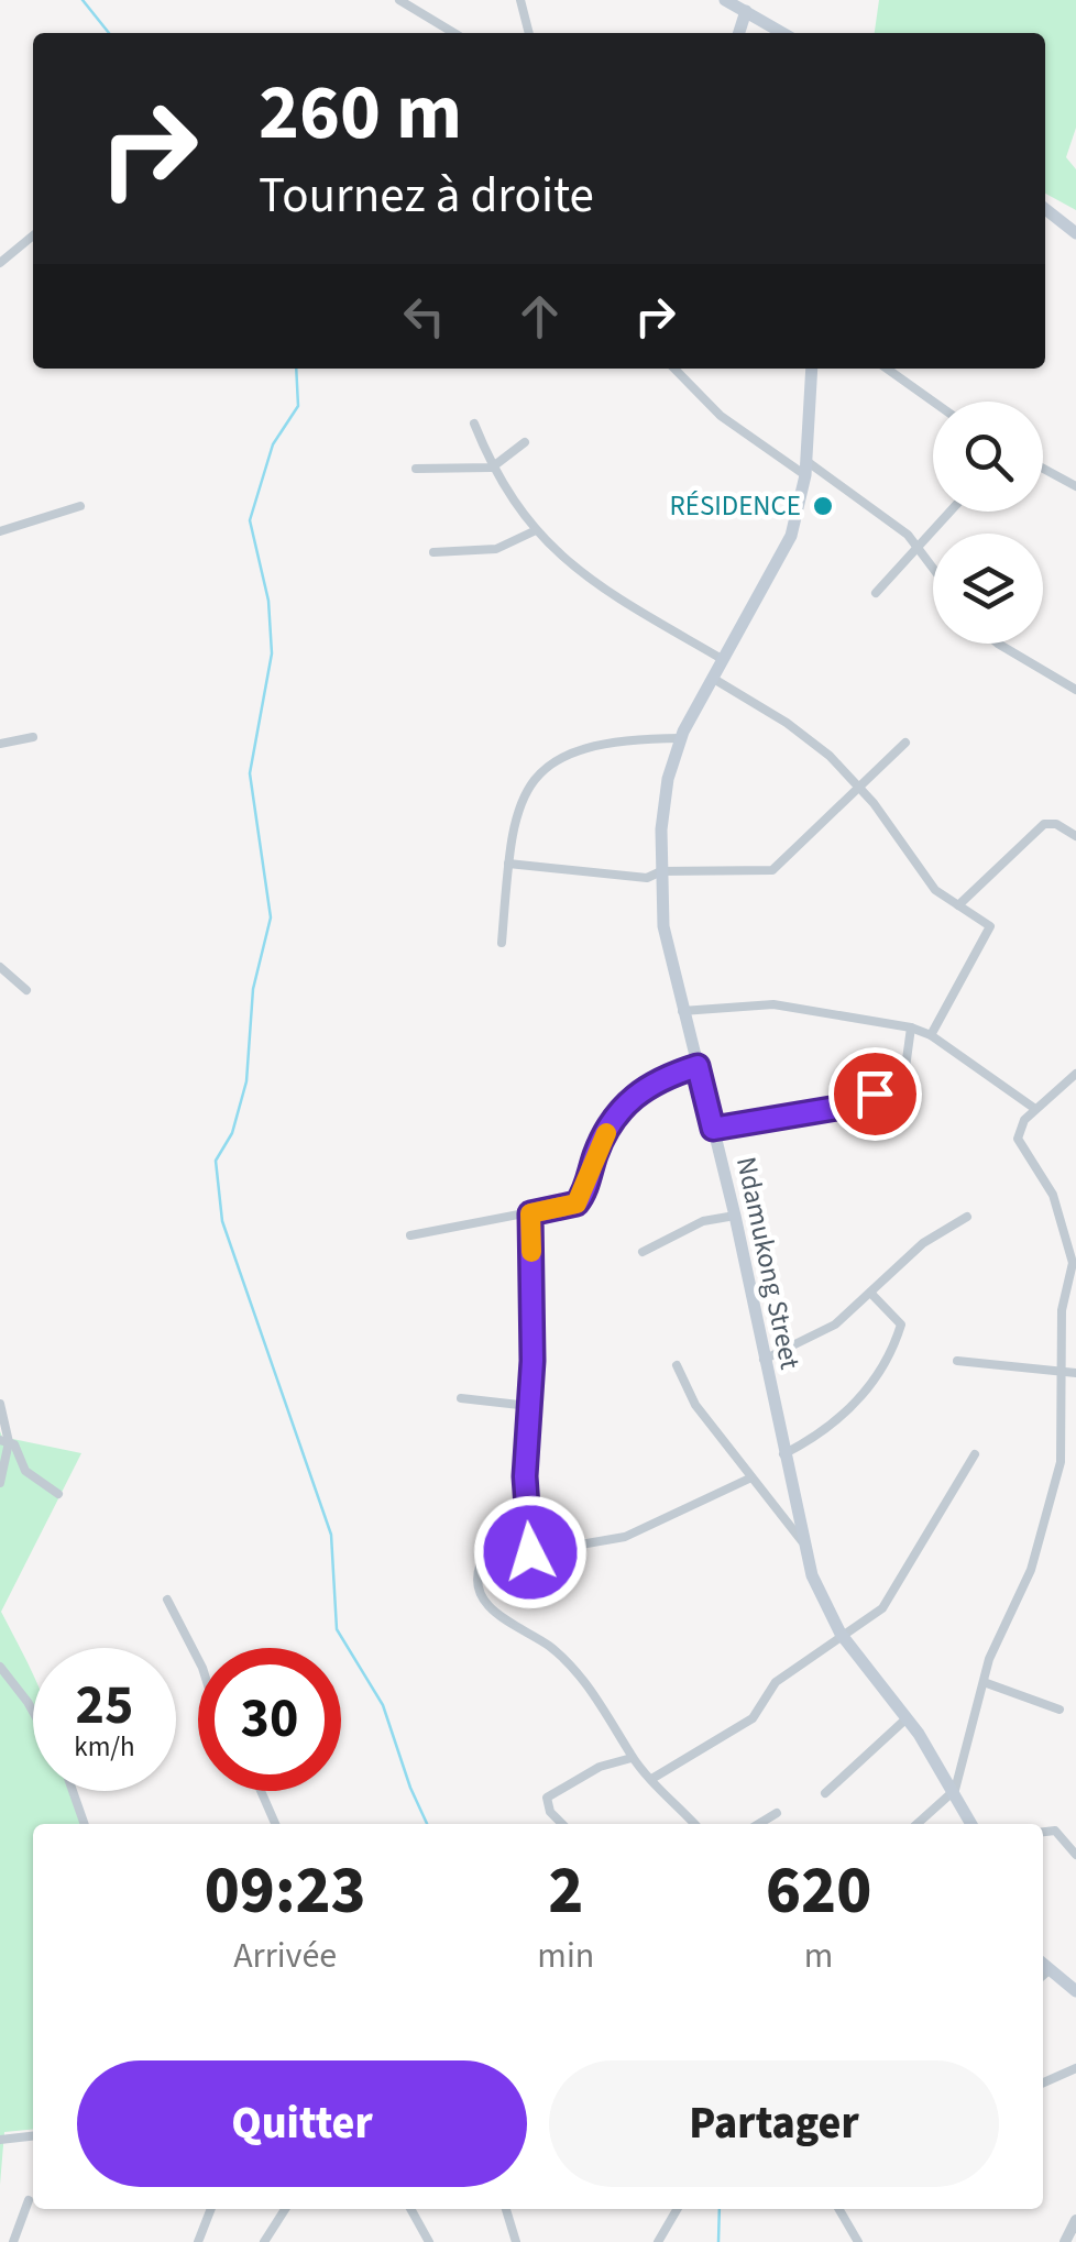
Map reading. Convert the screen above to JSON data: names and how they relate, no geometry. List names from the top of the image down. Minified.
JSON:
{"streets":{"main road":["Ndamukong Street"]},"places":["RÉSIDENCE"],"page":{"turn":["260 m","Tournez à droite"],"speed":"25 km/h","limit":"30","eta":["09:23","Arrivée","2","min","620","m"],"buttons":["Quitter","Partager"]}}
